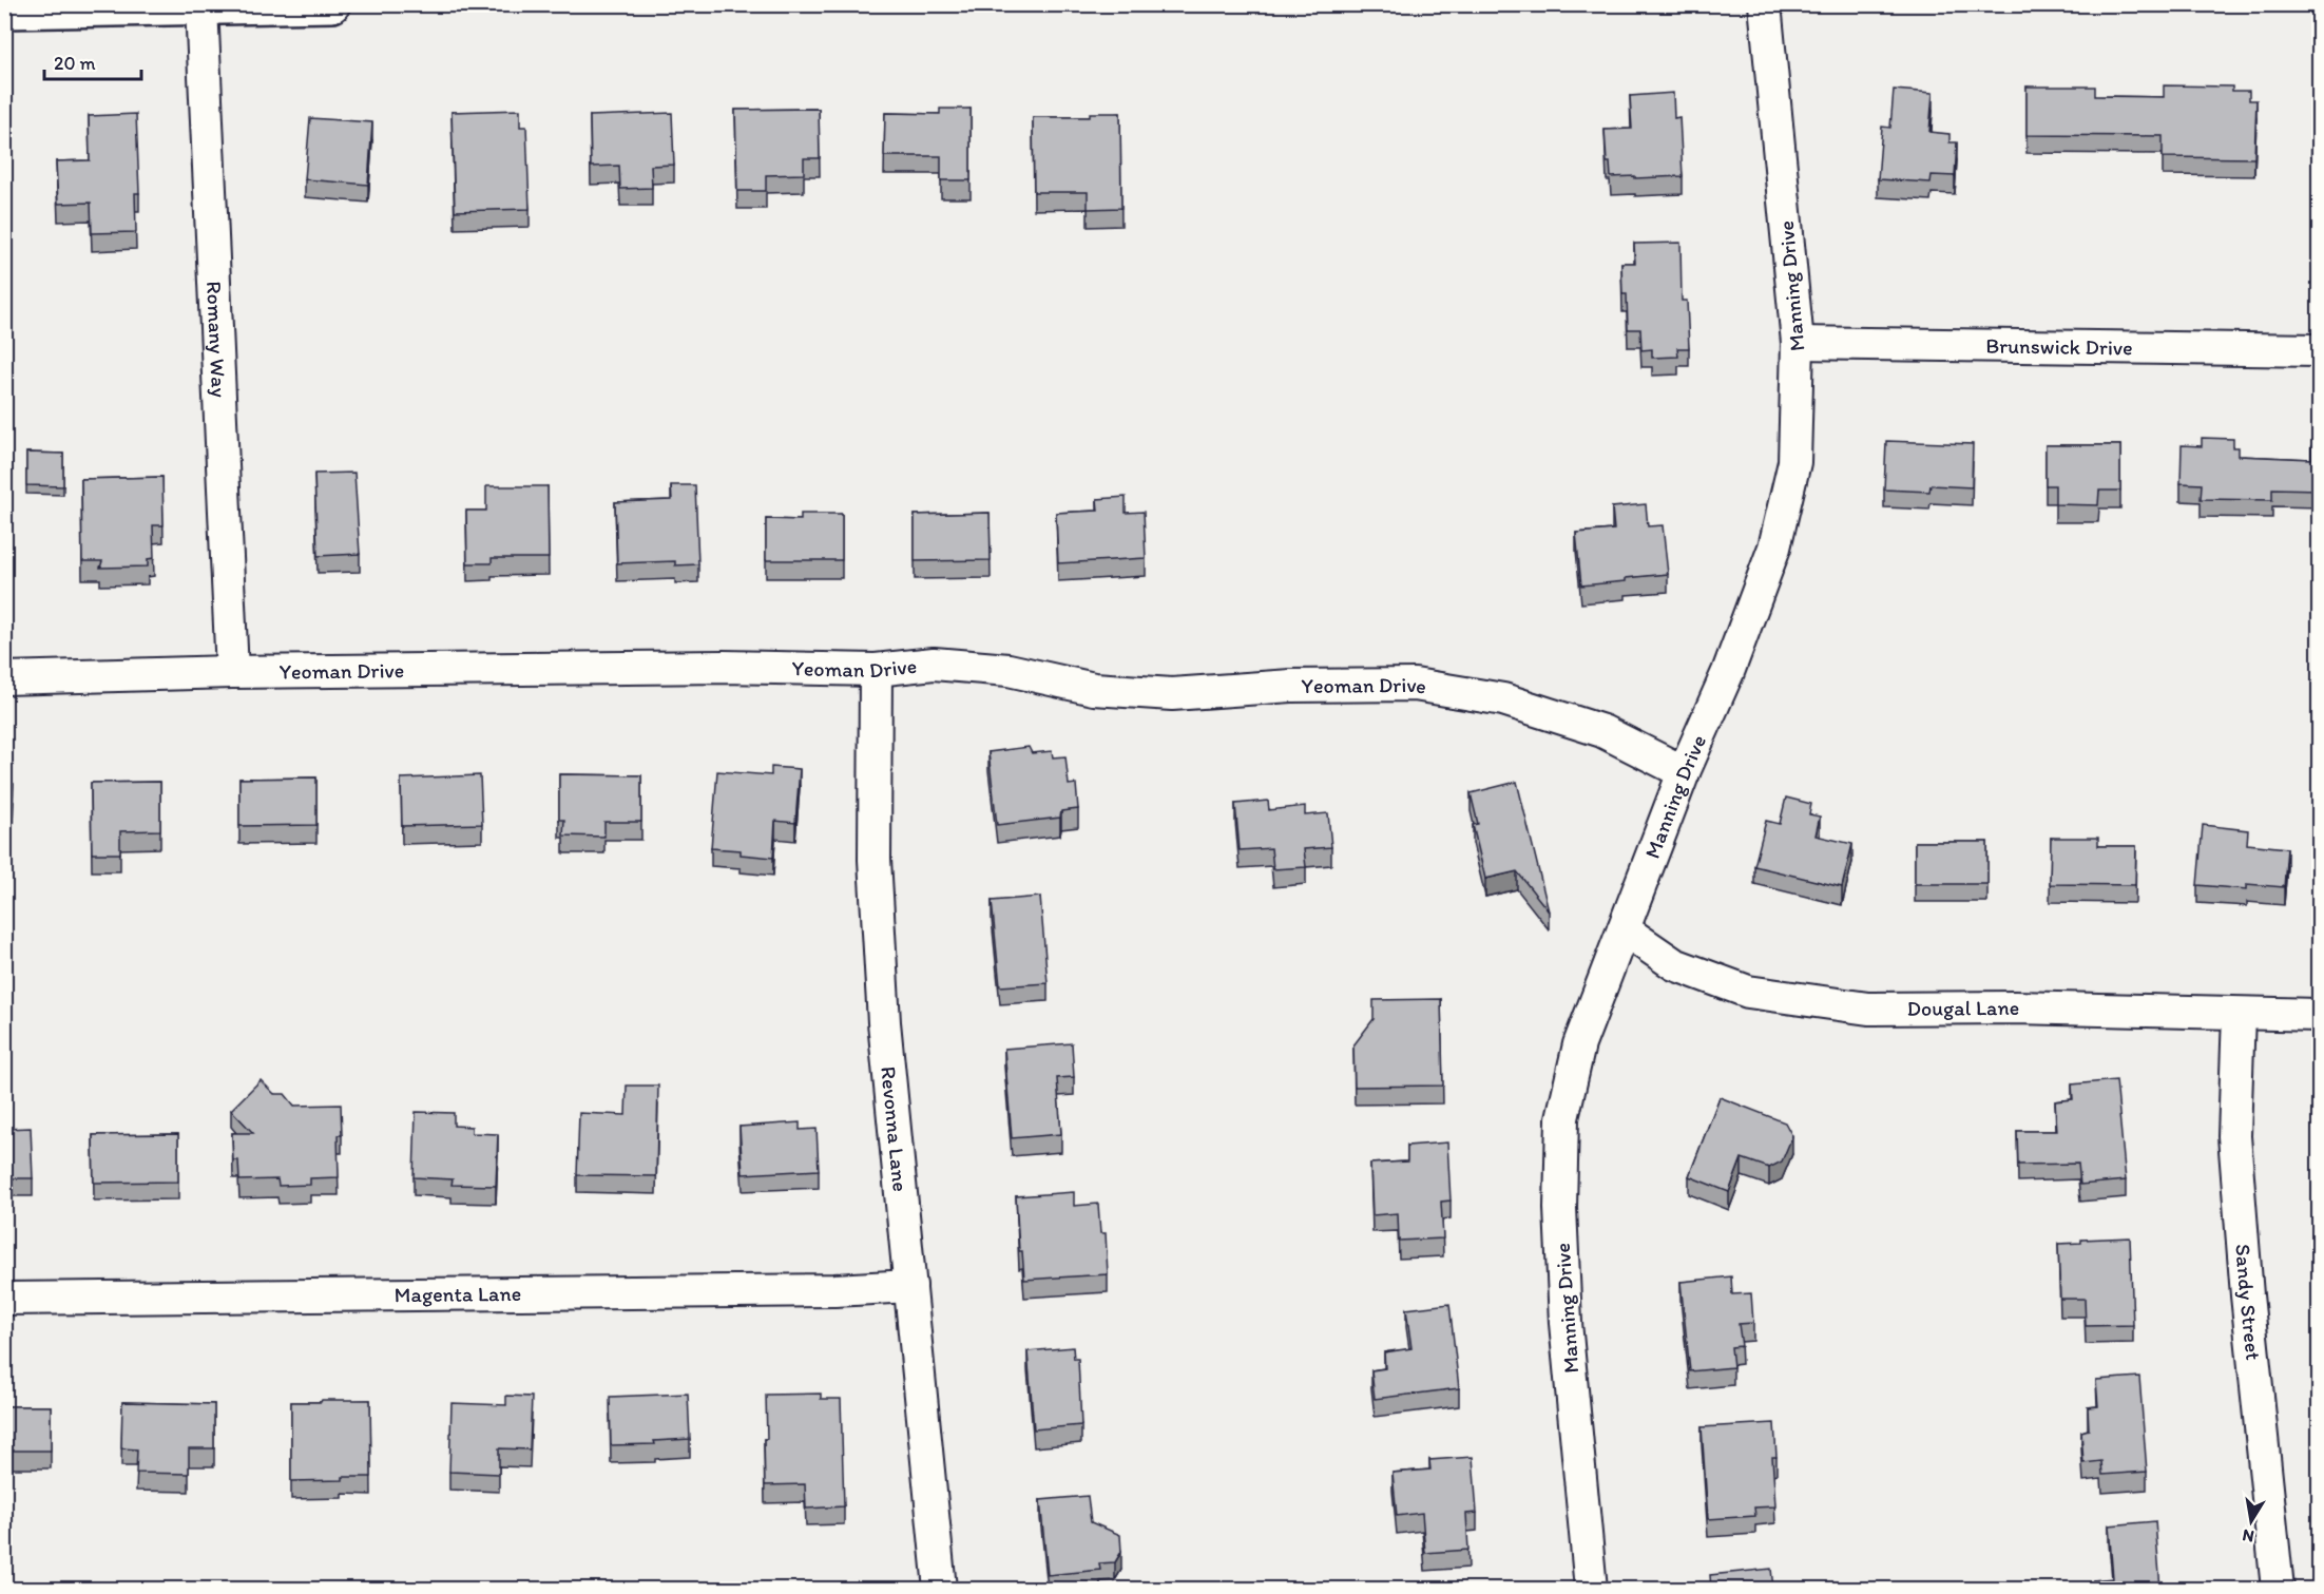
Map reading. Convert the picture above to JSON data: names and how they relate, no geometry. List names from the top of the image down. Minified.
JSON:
{"streets":{"street":["Manning Drive","Romany Way","Brunswick Drive","Yeoman Drive","Dougal Lane","Revonna Lane","Magenta Lane","Sandy Street"]},"crossings":[["Manning Drive","Brunswick Drive"],["Manning Drive","Yeoman Drive"],["Manning Drive","Dougal Lane"],["Romany Way","Yeoman Drive"],["Yeoman Drive","Revonna Lane"],["Dougal Lane","Sandy Street"],["Revonna Lane","Magenta Lane"]],"scale_bar":"20 m","north":"bottom"}
